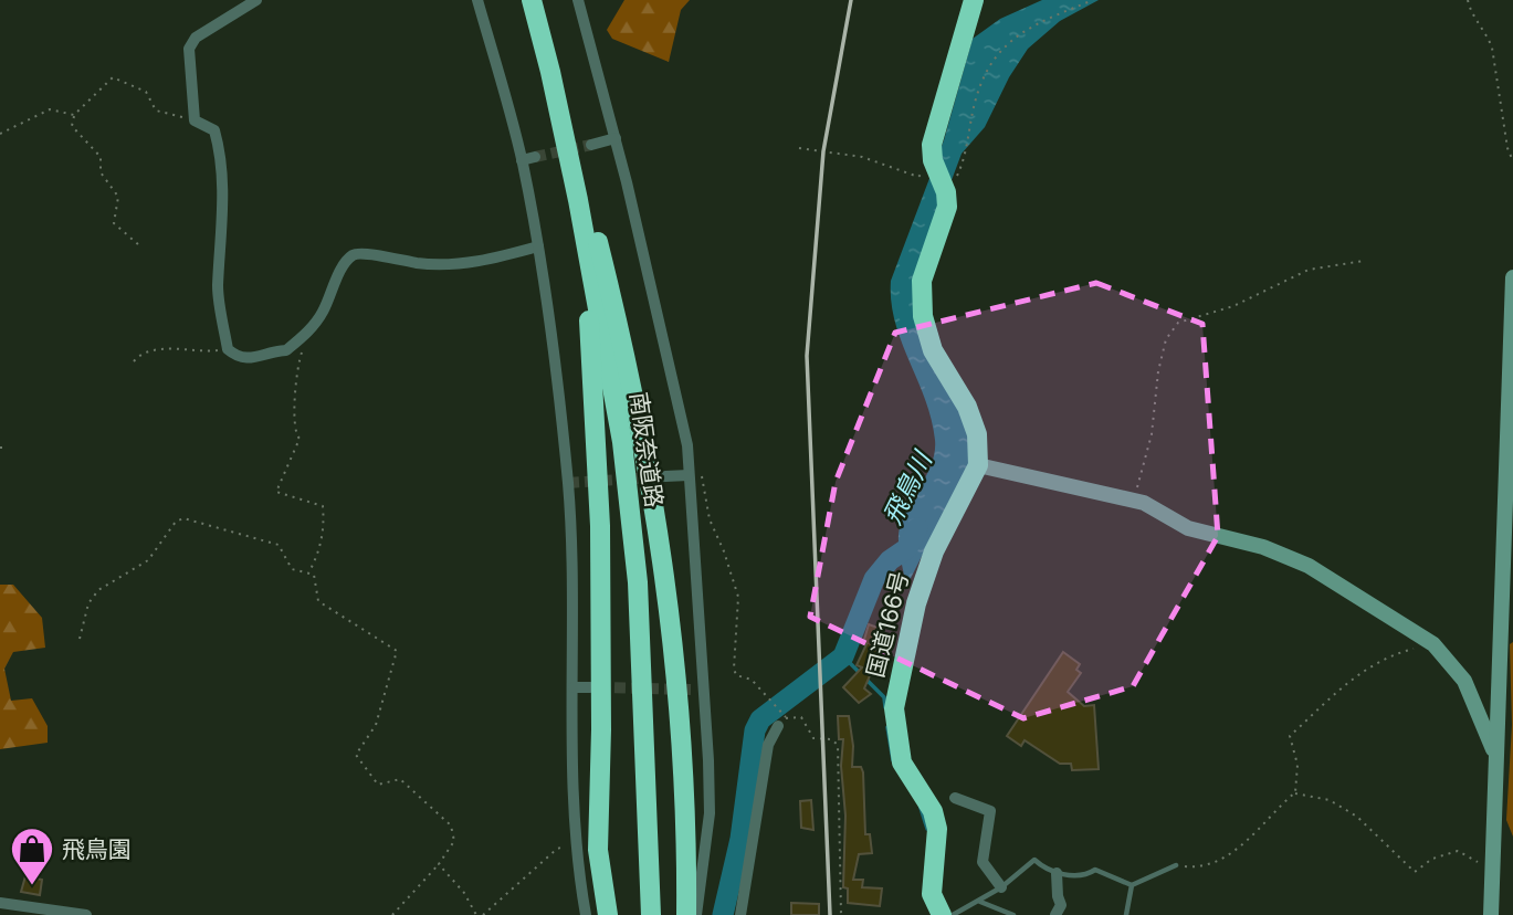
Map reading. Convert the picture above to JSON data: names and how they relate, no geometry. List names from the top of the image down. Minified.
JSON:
{"streets":{"highway":["南阪奈道路","国道166号"]},"water":["飛鳥川"],"places":{"shop":["飛鳥園"]}}
